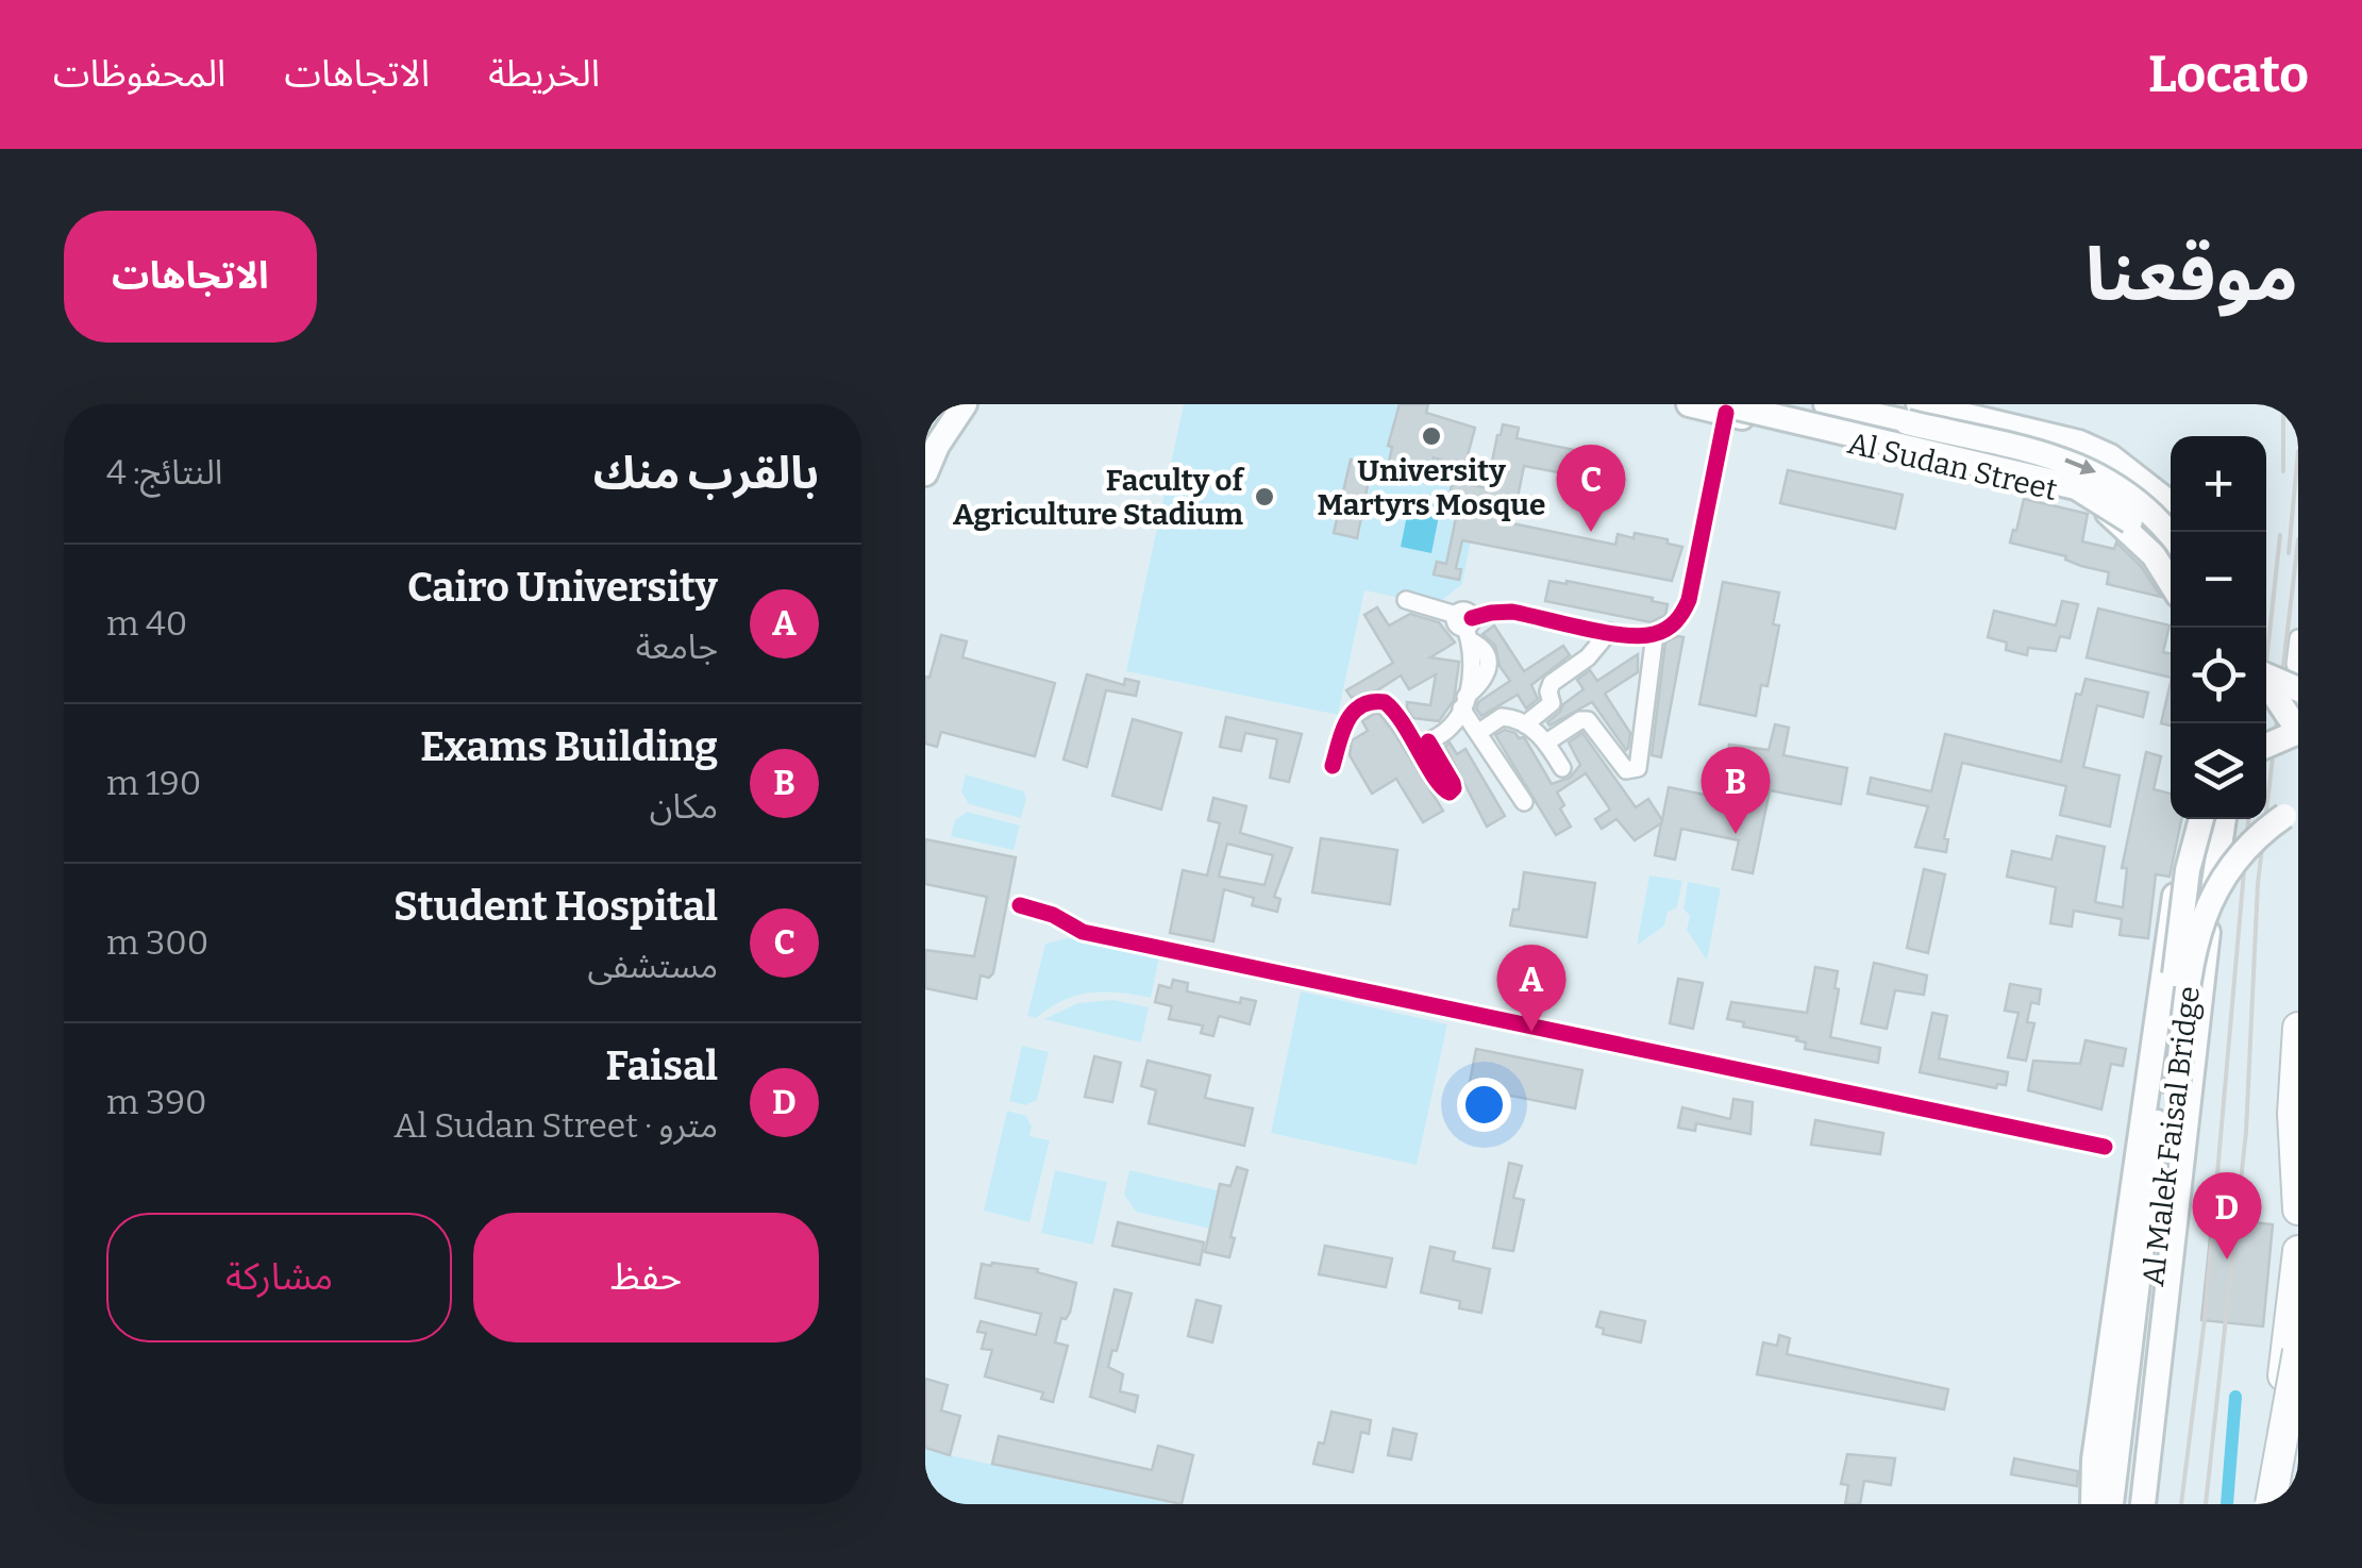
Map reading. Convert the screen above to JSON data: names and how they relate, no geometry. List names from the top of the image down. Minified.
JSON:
{"streets":{"main road":["Al Sudan Street","Al Malek Faisal Bridge"]},"places":["University Martyrs Mosque","Faculty of Agriculture Stadium"],"page":{"header":"Locato","nav":["الخريطة","الاتجاهات","المحفوظات"],"title":"موقعنا","buttons":["الاتجاهات",["حفظ","مشاركة"]],"heading":["بالقرب منك","النتائج: 4"],"map_buttons":["+","−"],"pins":["C","B","A","D"],"list":[{"mark":"A","name":"Cairo University","note":"جامعة","value":"40 m"},{"mark":"B","name":"Exams Building","note":"مكان","value":"190 m"},{"mark":"C","name":"Student Hospital","note":"مستشفى","value":"300 m"},{"mark":"D","name":"Faisal","note":"مترو · Al Sudan Street","value":"390 m"}]}}
